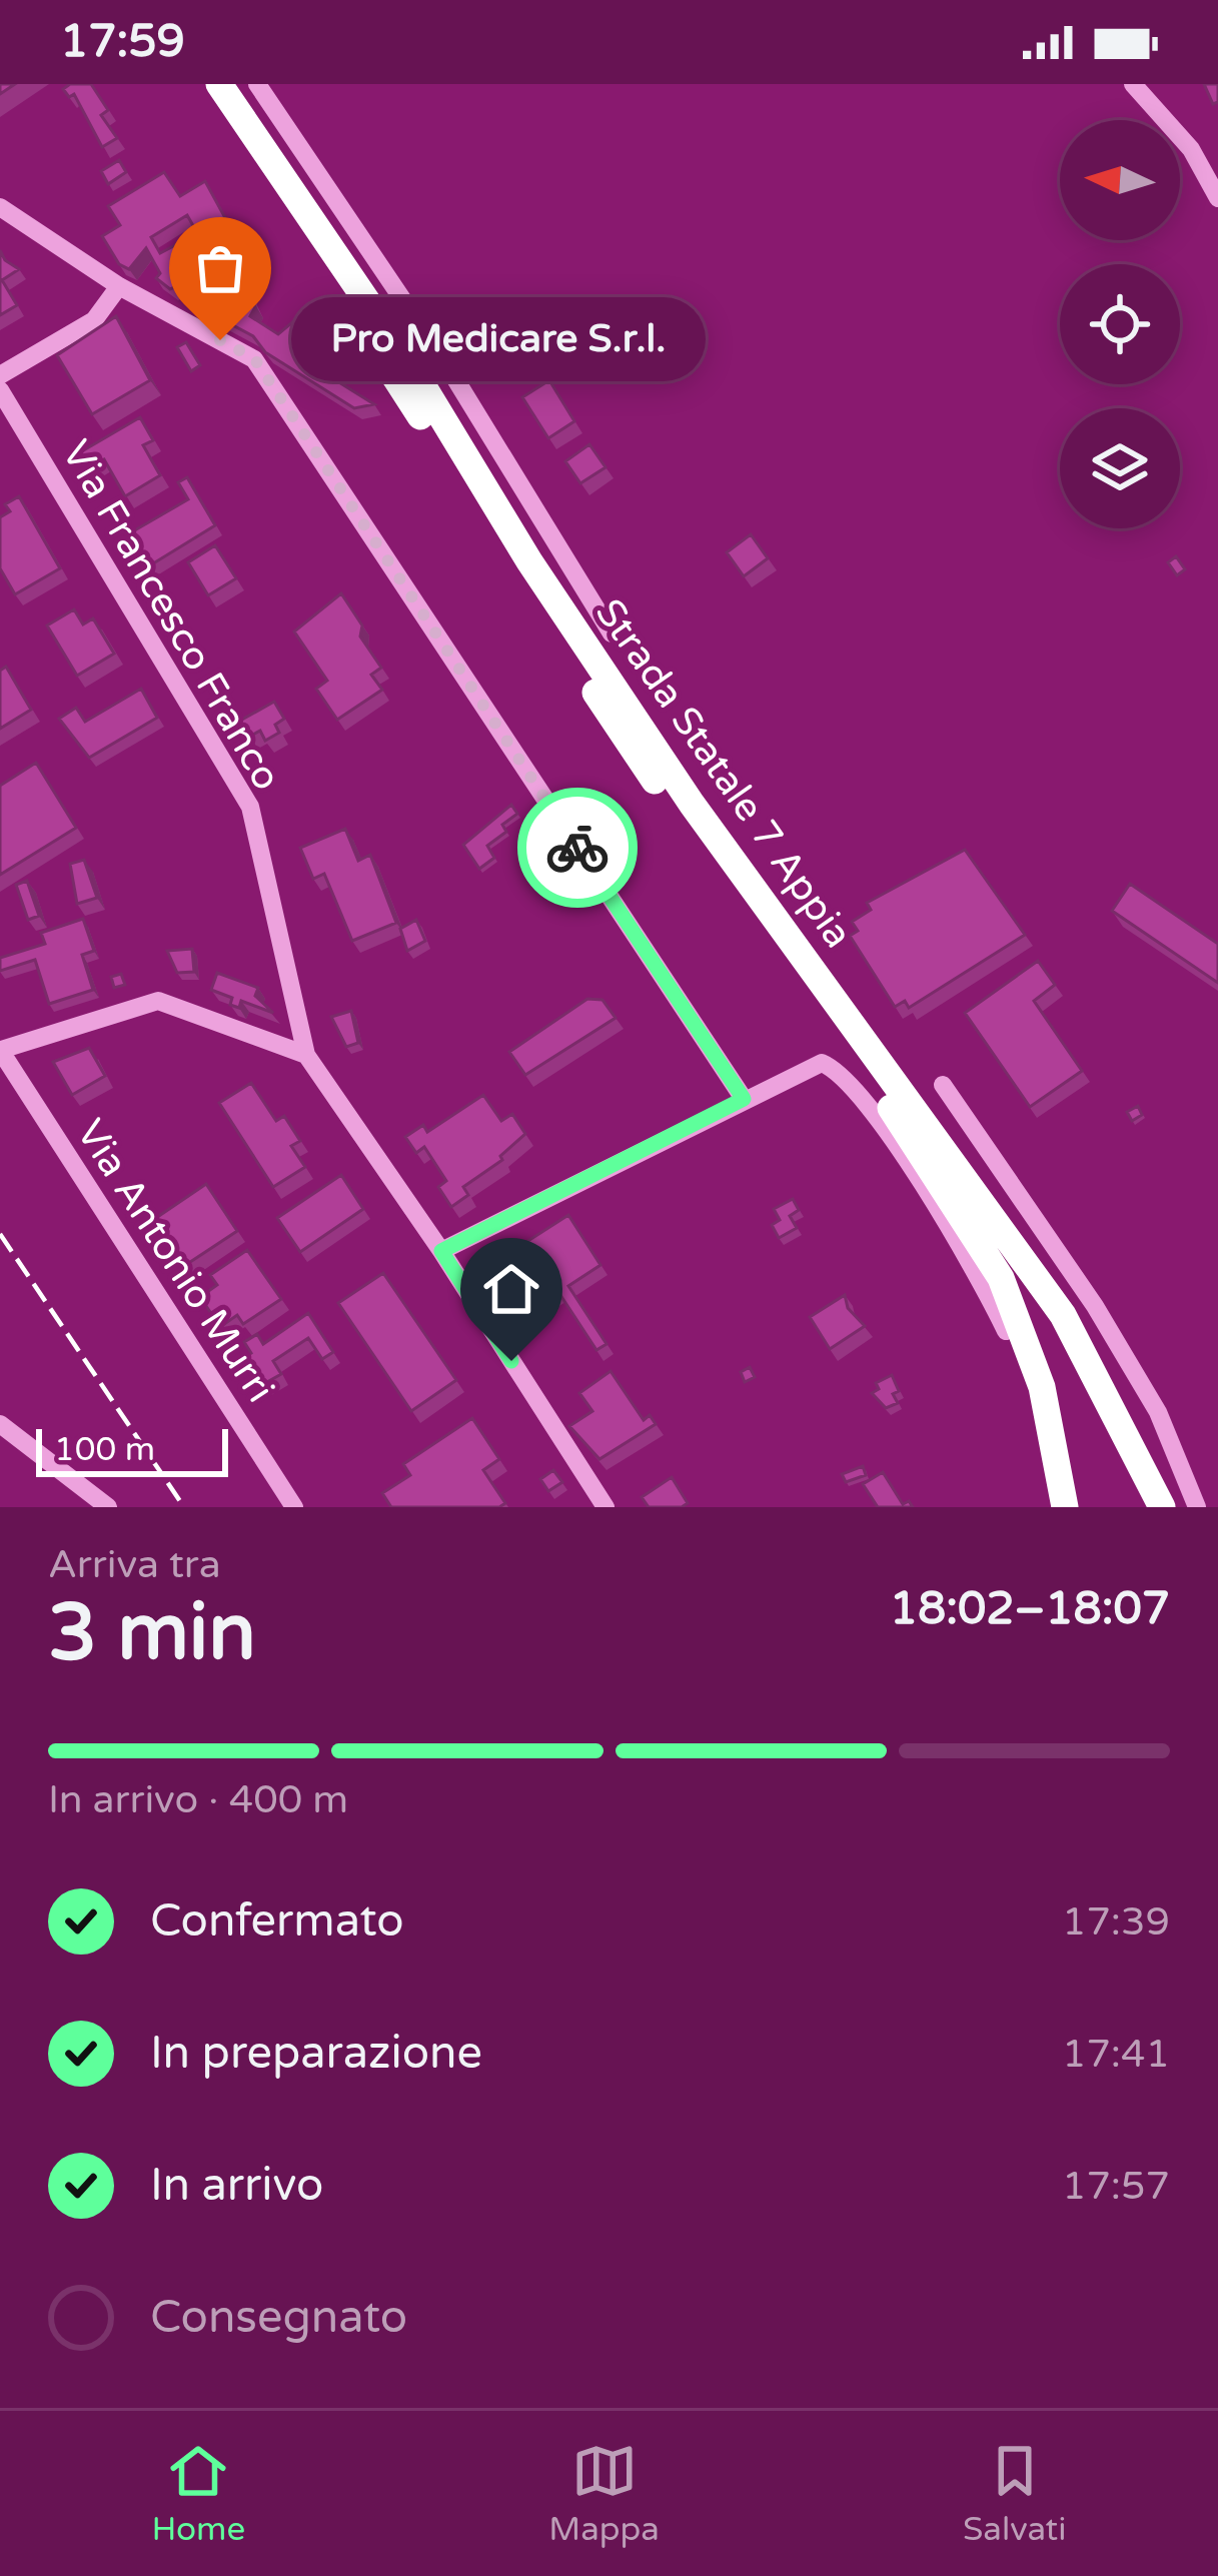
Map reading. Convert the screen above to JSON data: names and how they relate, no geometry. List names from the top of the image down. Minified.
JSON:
{"streets":{"highway":["Strada Statale 7 Appia"],"street":["Via Francesco Franco","Via Antonio Murri"]},"places":["Pro Medicare S.r.l."],"scale_bar":"100 m","north":"left","page":{"status":"17:59","bubble":"Pro Medicare S.r.l.","scale":"100 m","heading":["3 min","Arriva tra","18:02–18:07"],"bar":"In arrivo · 400 m","list":[["Confermato","17:39"],["In preparazione","17:41"],["In arrivo","17:57"],"Consegnato"],"tabs":["Home","Mappa","Salvati"]}}
